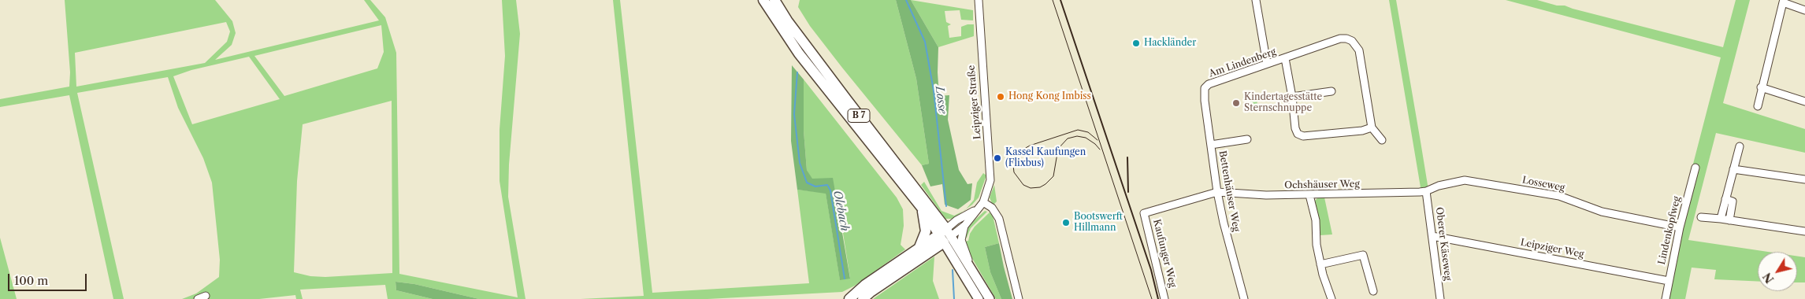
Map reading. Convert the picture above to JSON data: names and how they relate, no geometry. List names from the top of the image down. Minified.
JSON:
{"streets":{"highway":["B 7"],"street":["Am Lindenberg","Leipziger Straße","Losseweg","Ochshäuser Weg","Bettenhäuser Weg","Lindenkopfweg","Oberer Käseweg","Leipziger Weg","Kaufunger Weg"]},"crossings":[["Am Lindenberg","Bettenhäuser Weg"],["Leipziger Straße","B 7"],["Losseweg","Ochshäuser Weg"],["Losseweg","Lindenkopfweg"],["Losseweg","Oberer Käseweg"],["Ochshäuser Weg","Bettenhäuser Weg"],["Ochshäuser Weg","Oberer Käseweg"],["Ochshäuser Weg","Kaufunger Weg"],["Lindenkopfweg","Leipziger Weg"],["Oberer Käseweg","Leipziger Weg"]],"water":["Losse","Olebach"],"places":["Hackländer","Hong Kong Imbiss","Kindertagesstätte Sternschnuppe","Kassel Kaufungen (Flixbus)","Bootswerft Hillmann"],"scale_bar":"100 m","north":"bottom left"}
